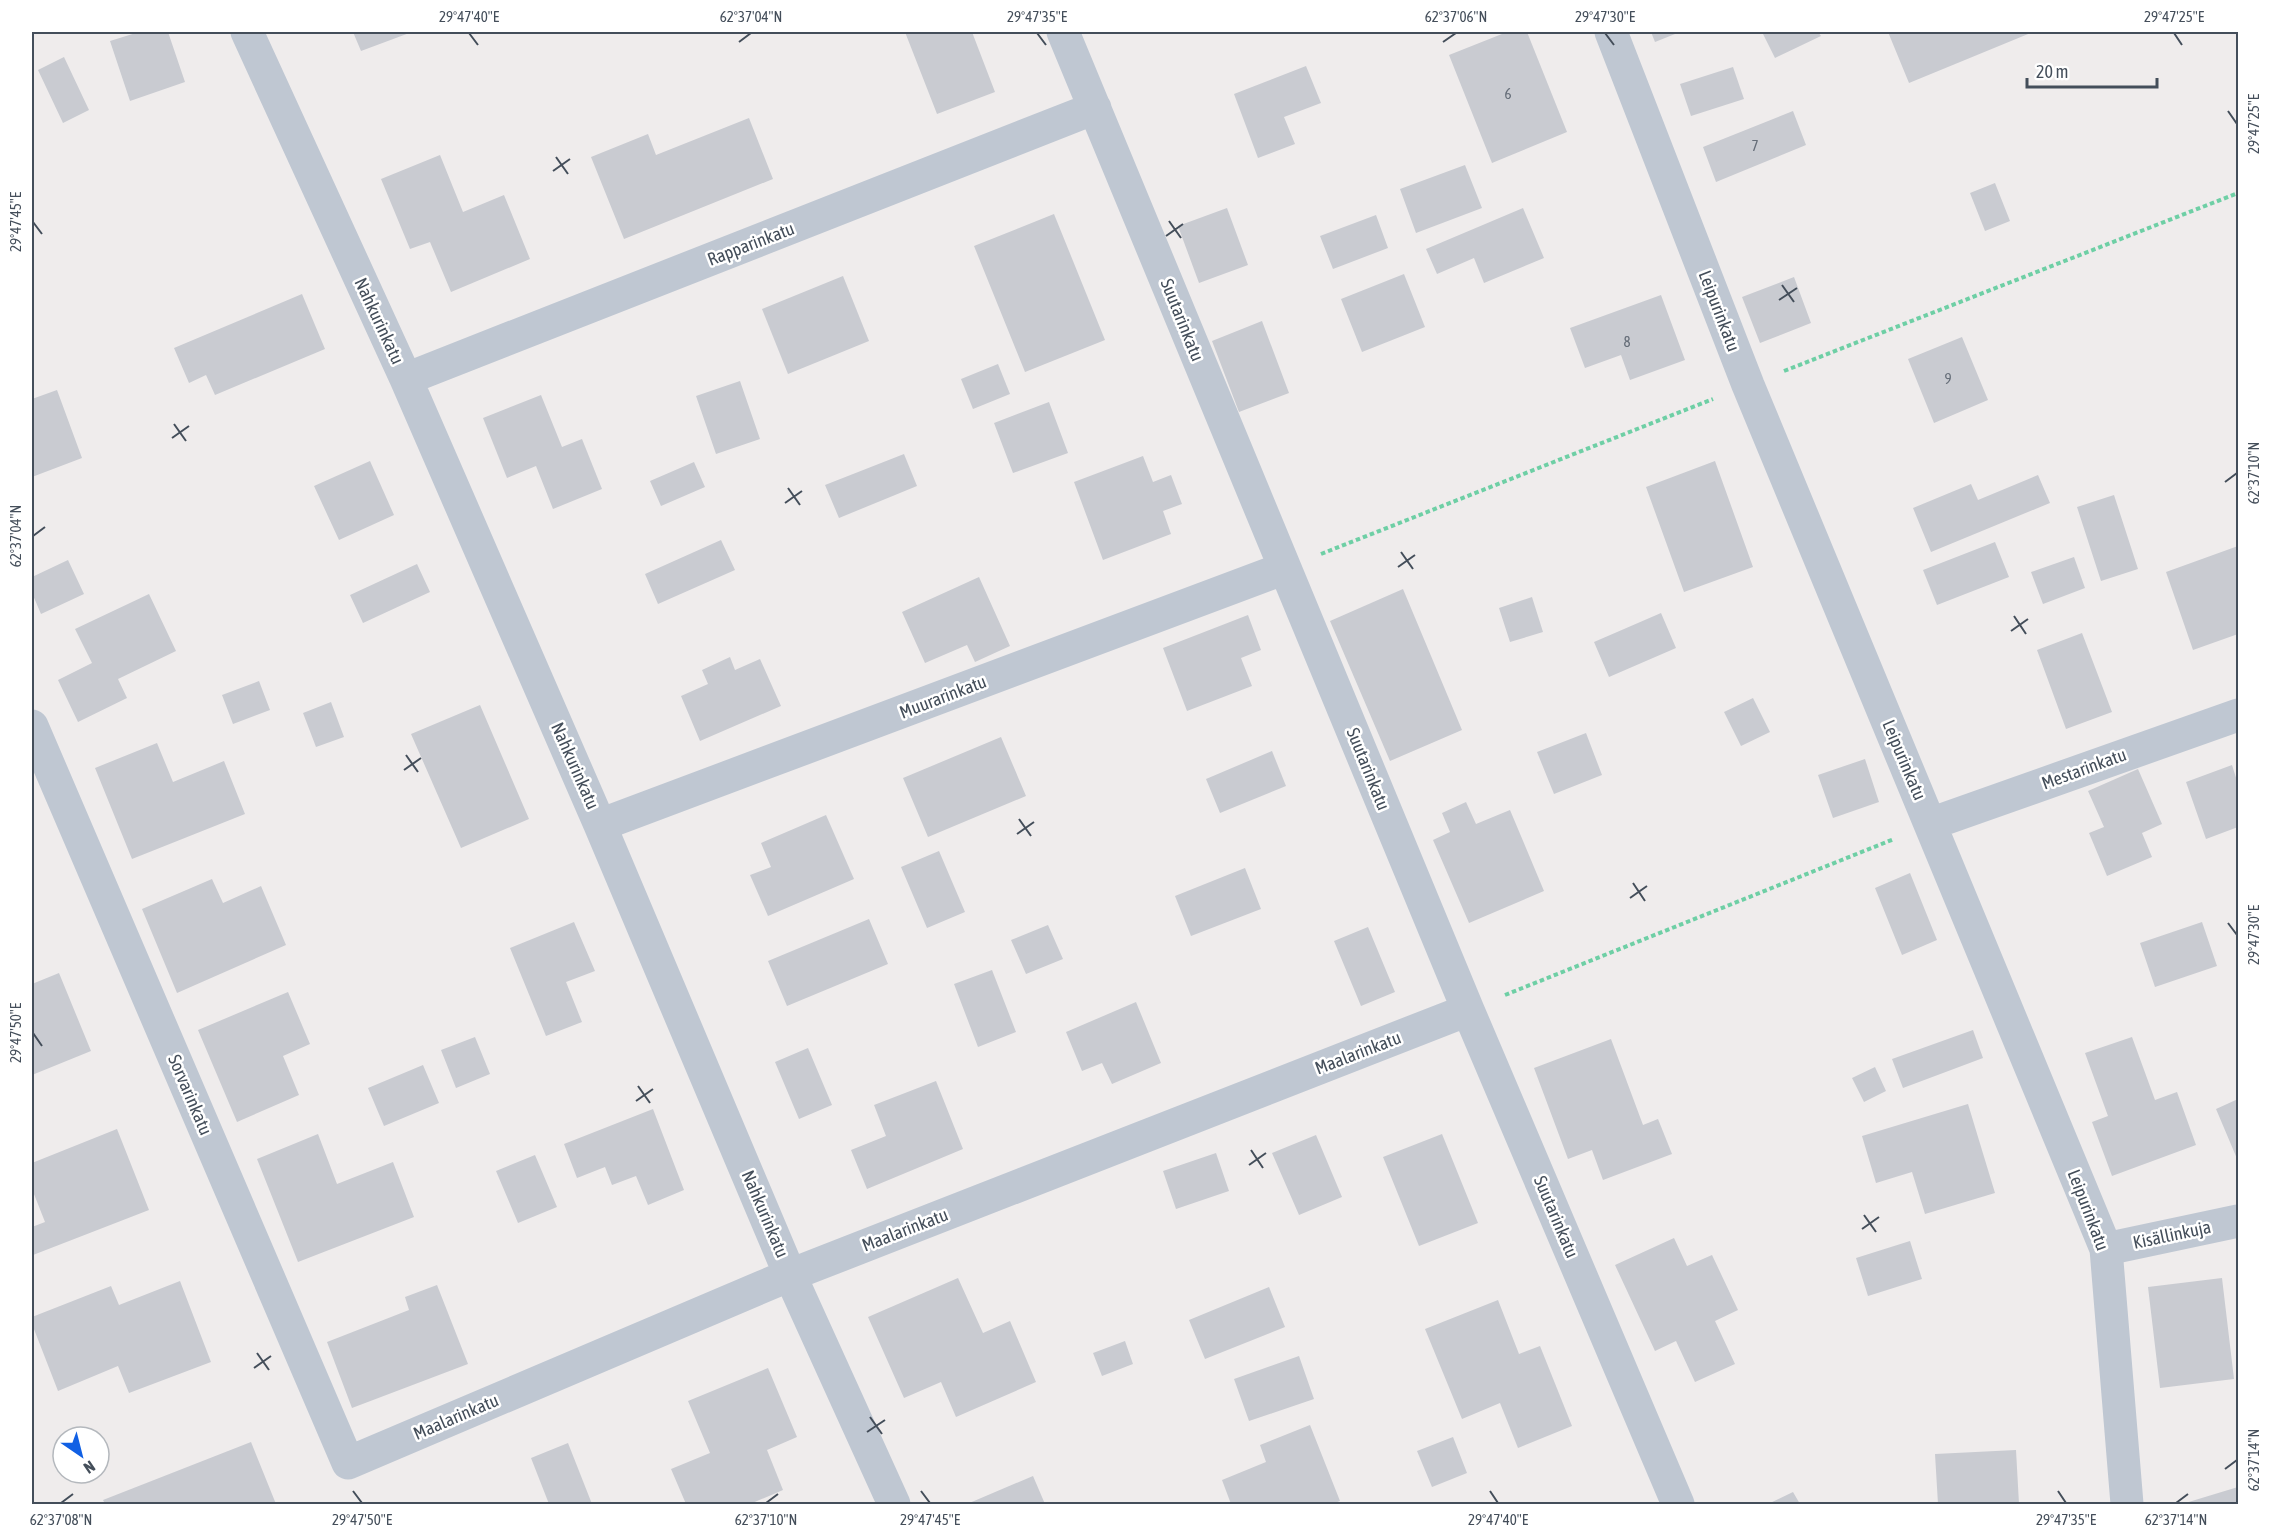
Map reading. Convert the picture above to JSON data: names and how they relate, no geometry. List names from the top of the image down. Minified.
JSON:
{"streets":{"street":["Rapparinkatu","Leipurinkatu","Suutarinkatu","Nahkurinkatu","Muurarinkatu","Mestarinkatu","Maalarinkatu","Sorvarinkatu","Kisällinkuja"]},"crossings":[["Rapparinkatu","Suutarinkatu"],["Rapparinkatu","Nahkurinkatu"],["Leipurinkatu","Mestarinkatu"],["Leipurinkatu","Kisällinkuja"],["Suutarinkatu","Muurarinkatu"],["Suutarinkatu","Maalarinkatu"],["Nahkurinkatu","Muurarinkatu"],["Nahkurinkatu","Maalarinkatu"],["Maalarinkatu","Sorvarinkatu"]],"house_numbers":["6","7","8","9"],"scale_bar":"20 m","north":"bottom right","coordinates":["29°47'40\"E","62°37'04\"N","29°47'35\"E","62°37'06\"N","29°47'30\"E","29°47'25\"E","29°47'45\"E","62°37'10\"N","29°47'50\"E","62°37'14\"N","62°37'08\"N"]}
